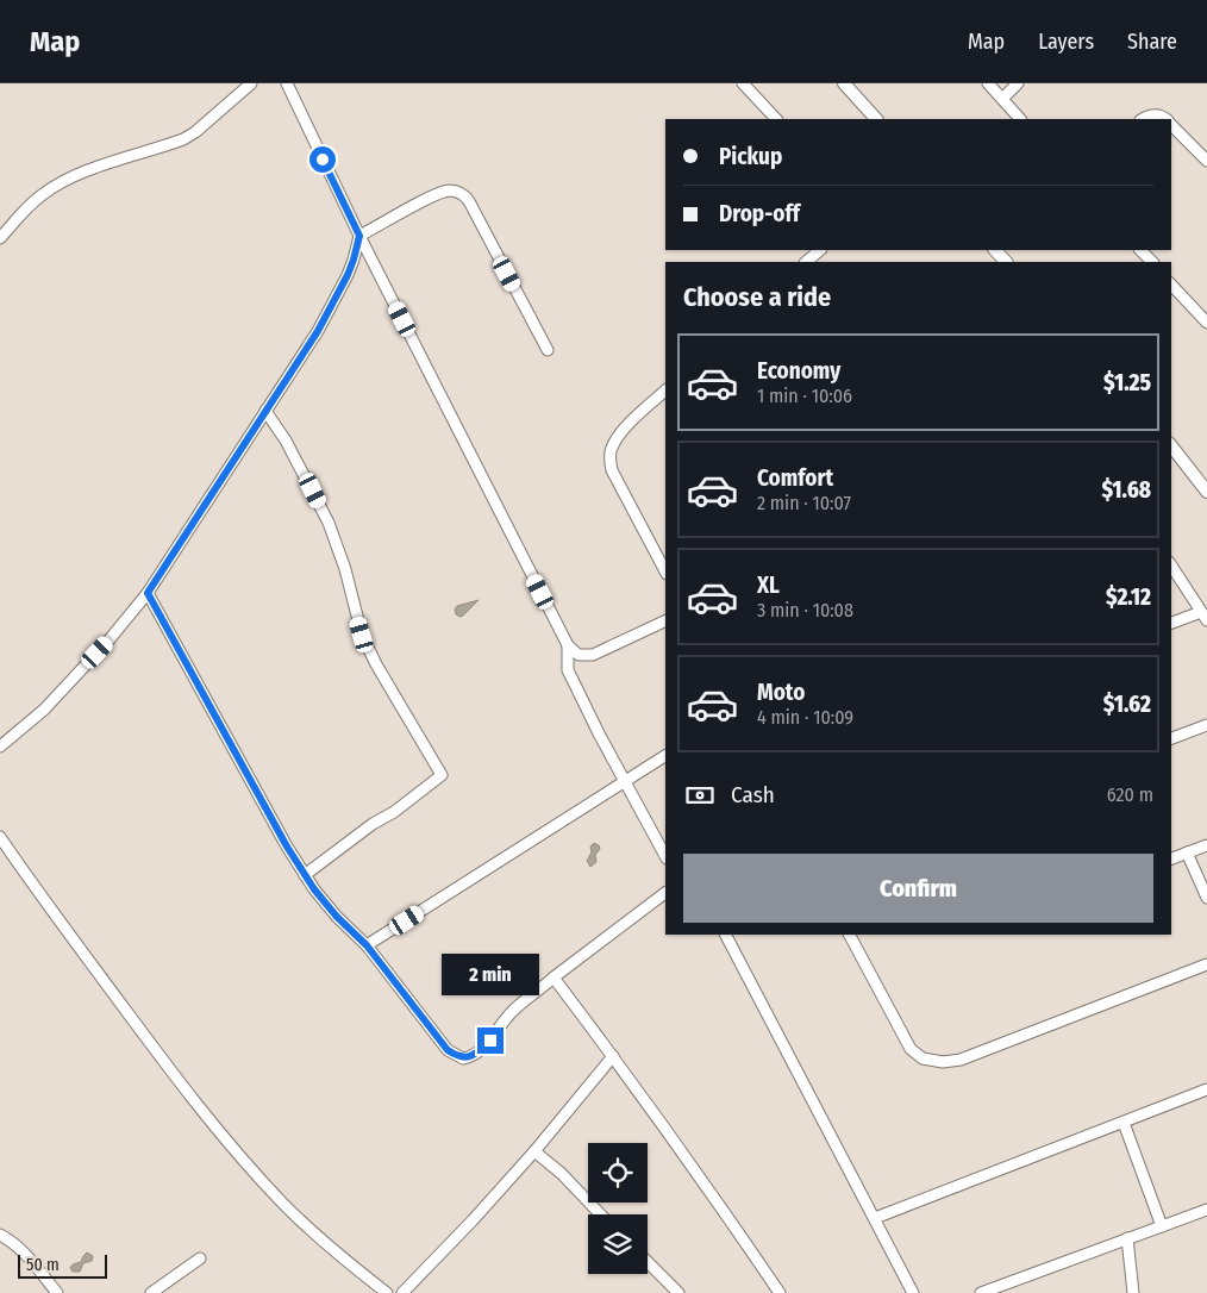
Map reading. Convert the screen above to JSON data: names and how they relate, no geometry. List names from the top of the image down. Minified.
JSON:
{"scale_bar":"50 m","page":{"header":"Map","nav":["Map","Layers","Share"],"banner":["Pickup","Drop-off"],"heading":"Choose a ride","list":[{"name":"Economy","note":"1 min · 10:06","value":"$1.25"},{"name":"Comfort","note":"2 min · 10:07","value":"$1.68"},{"name":"XL","note":"3 min · 10:08","value":"$2.12"},{"name":"Moto","note":"4 min · 10:09","value":"$1.62"}],"pay":["Cash","620 m"],"buttons":"Confirm","bubble":"2 min","scale":"50 m"}}
